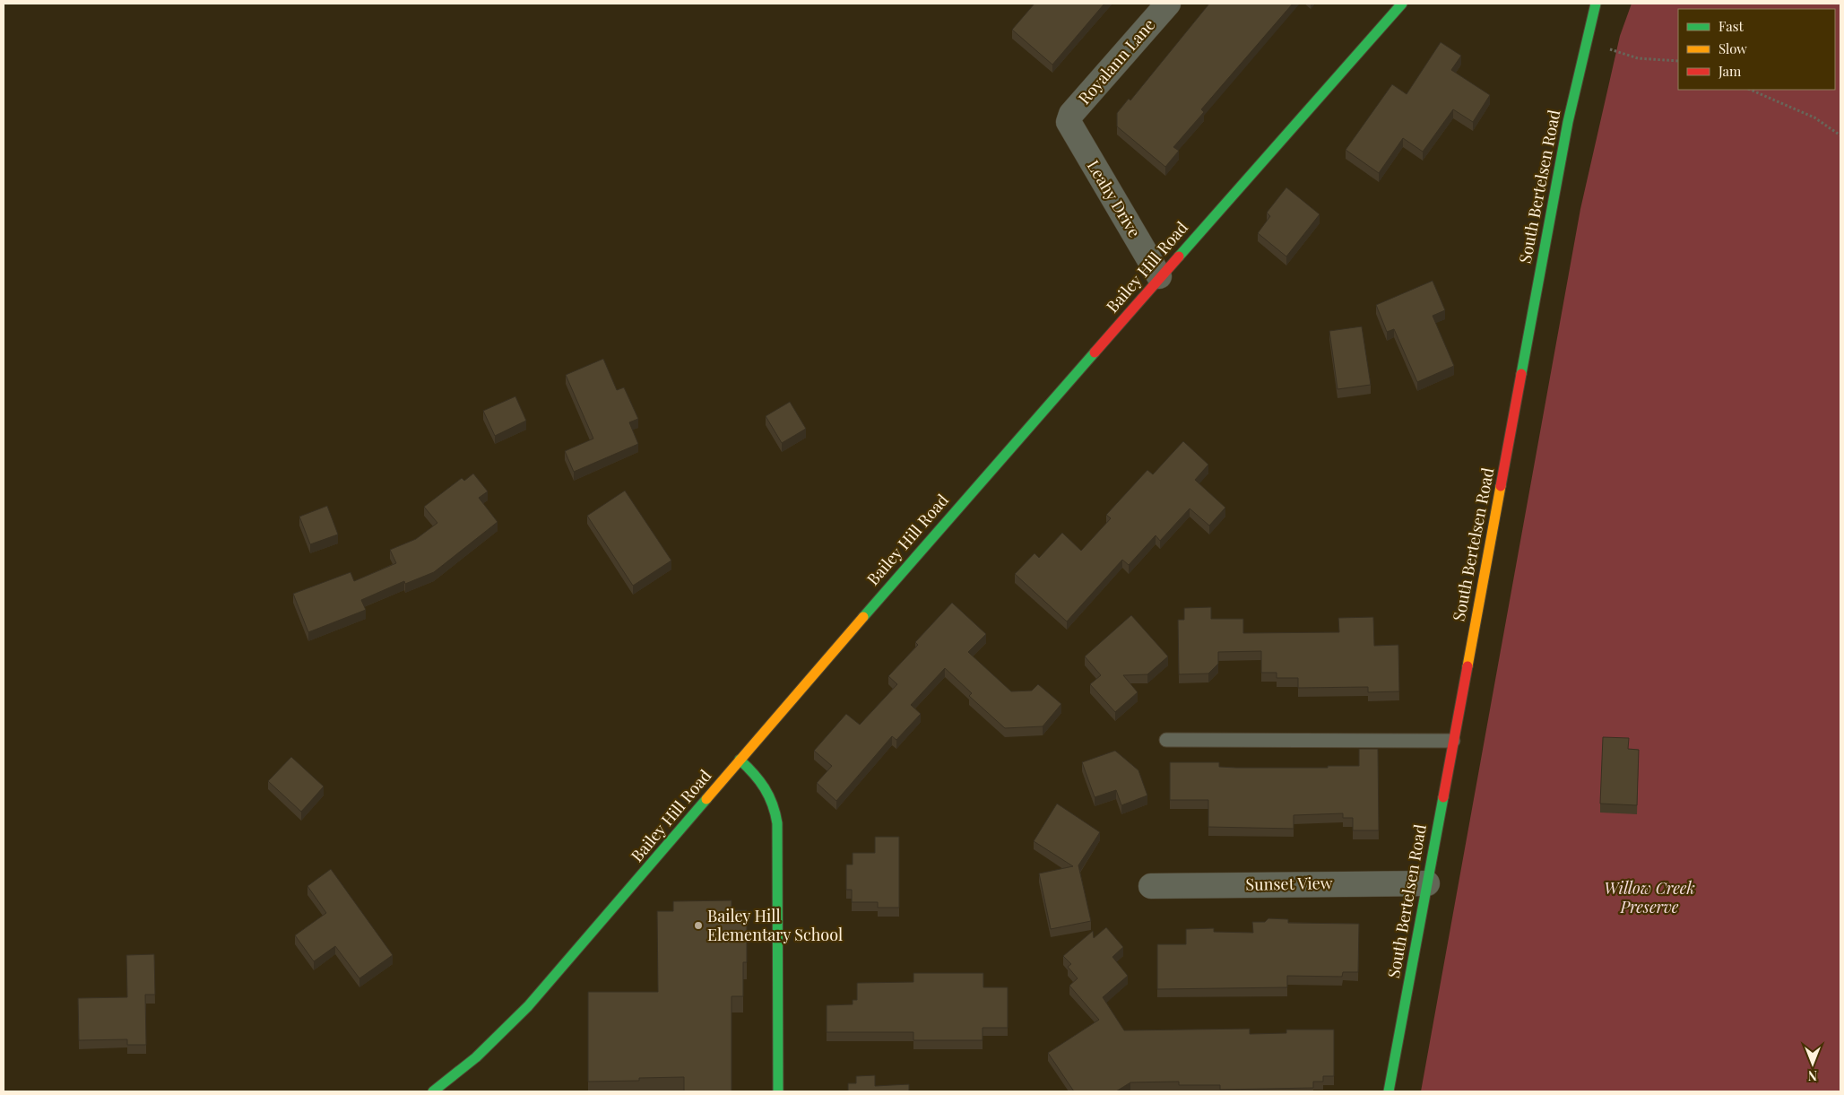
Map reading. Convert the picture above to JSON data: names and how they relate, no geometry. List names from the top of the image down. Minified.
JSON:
{"streets":{"main road":["South Bertelsen Road","Bailey Hill Road"],"street":["Royalann Lane","Leahy Drive","Sunset View"]},"crossings":[["Royalann Lane","Leahy Drive"],["South Bertelsen Road","Sunset View"],["Leahy Drive","Bailey Hill Road"]],"parks":["Willow Creek Preserve"],"places":["Bailey Hill Elementary School"],"legend":["Fast","Slow","Jam"],"north":"bottom"}
